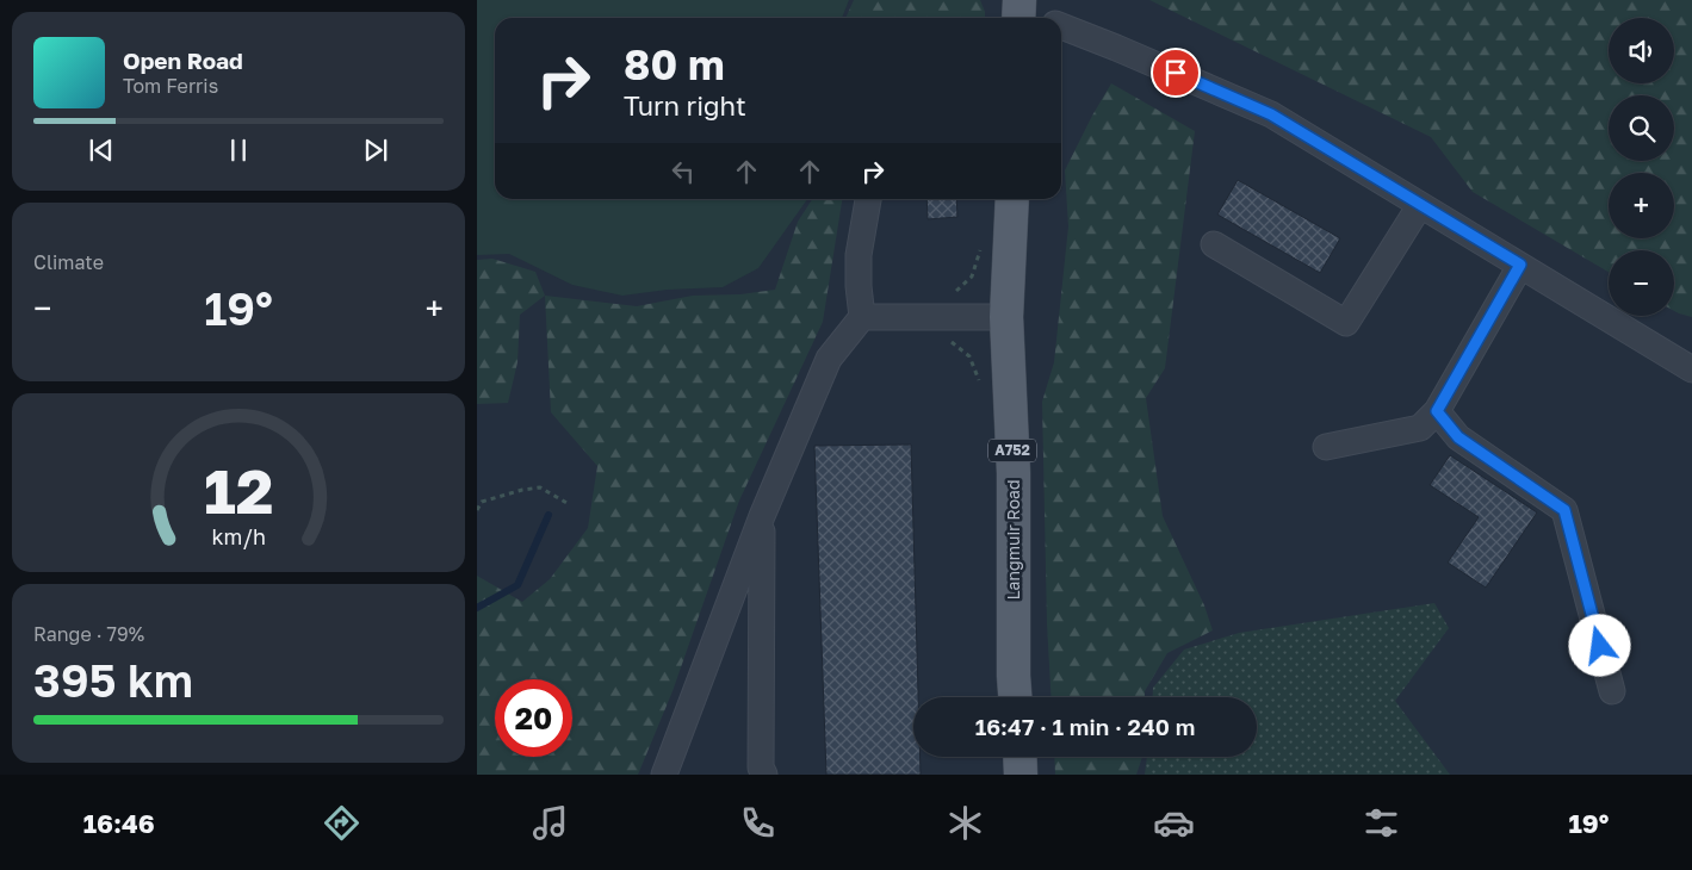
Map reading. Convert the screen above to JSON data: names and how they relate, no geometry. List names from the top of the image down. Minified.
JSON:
{"streets":{"main road":["A752","Langmuir Road"]},"page":{"map_buttons":["+","−"],"turn":["80 m","Turn right"],"song":["Open Road","Tom Ferris"],"tile":["Climate",["Range · 79%","395 km"]],"heat":["−","19°","+"],"limit":"20","trip":"16:47 · 1 min · 240 m","tabs":["16:46","19°"],"gauge":["12","km/h"]}}
